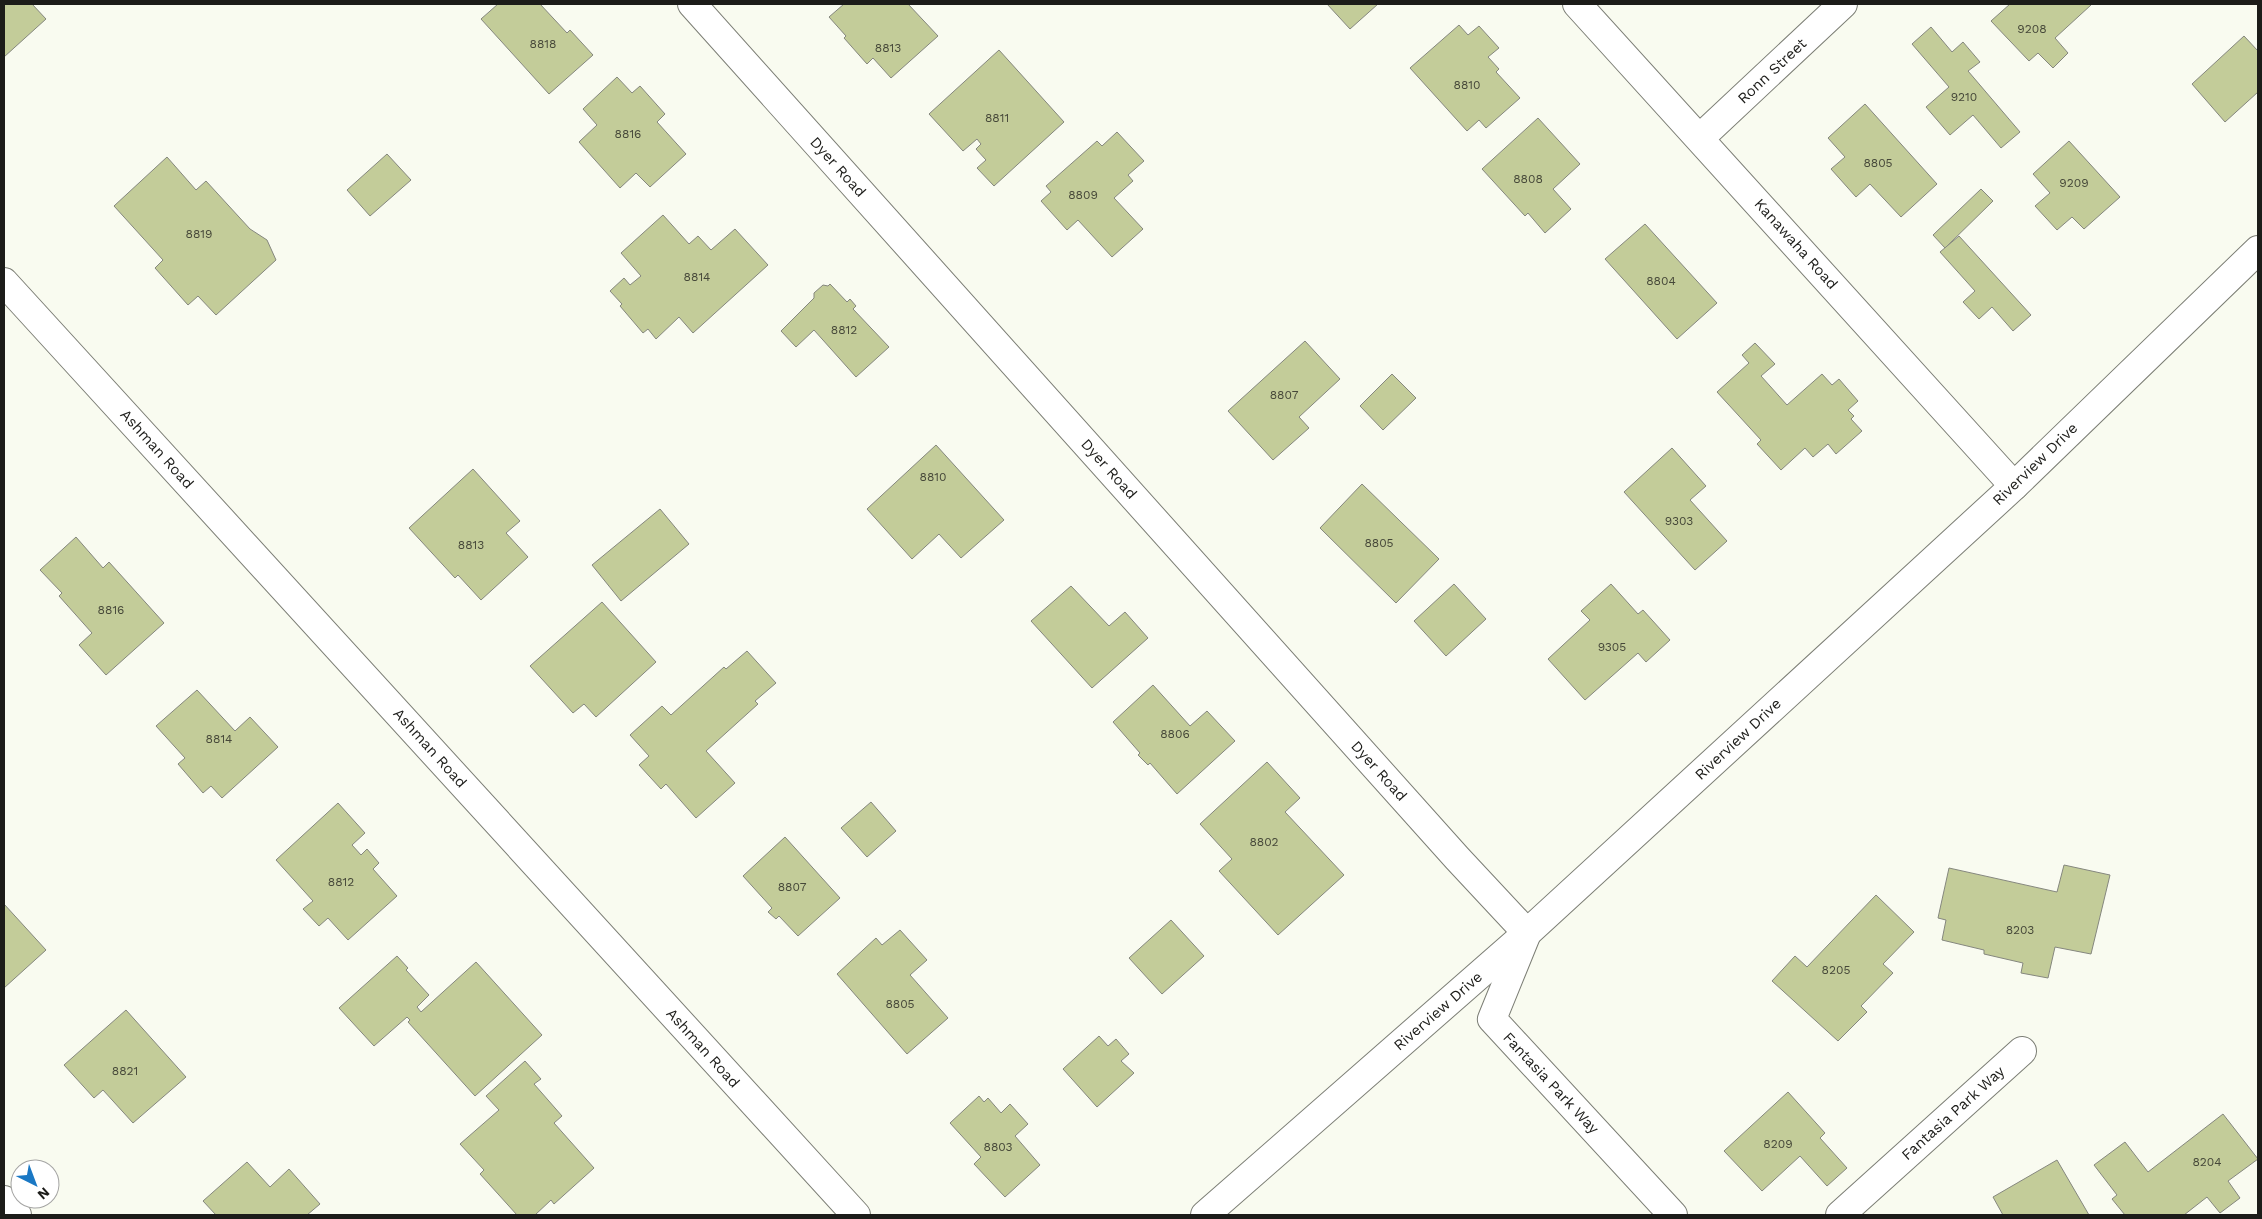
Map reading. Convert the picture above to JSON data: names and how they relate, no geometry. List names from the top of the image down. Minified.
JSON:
{"streets":{"street":["Ronn Street","Dyer Road","Kanawaha Road","Ashman Road","Riverview Drive","Fantasia Park Way"]},"crossings":[["Ronn Street","Kanawaha Road"],["Dyer Road","Riverview Drive"],["Dyer Road","Fantasia Park Way"],["Kanawaha Road","Riverview Drive"],["Riverview Drive","Fantasia Park Way"]],"house_numbers":["9208","8818","8813","8810","9210","8811","8816","8805","8808","9209","8809","8819","8814","8804","8812","8807","8810","9303","8805","8813","8816","9305","8806","8814","8802","8812","8807","8203","8205","8805","8821","8209","8803","8204"],"north":"bottom right"}
